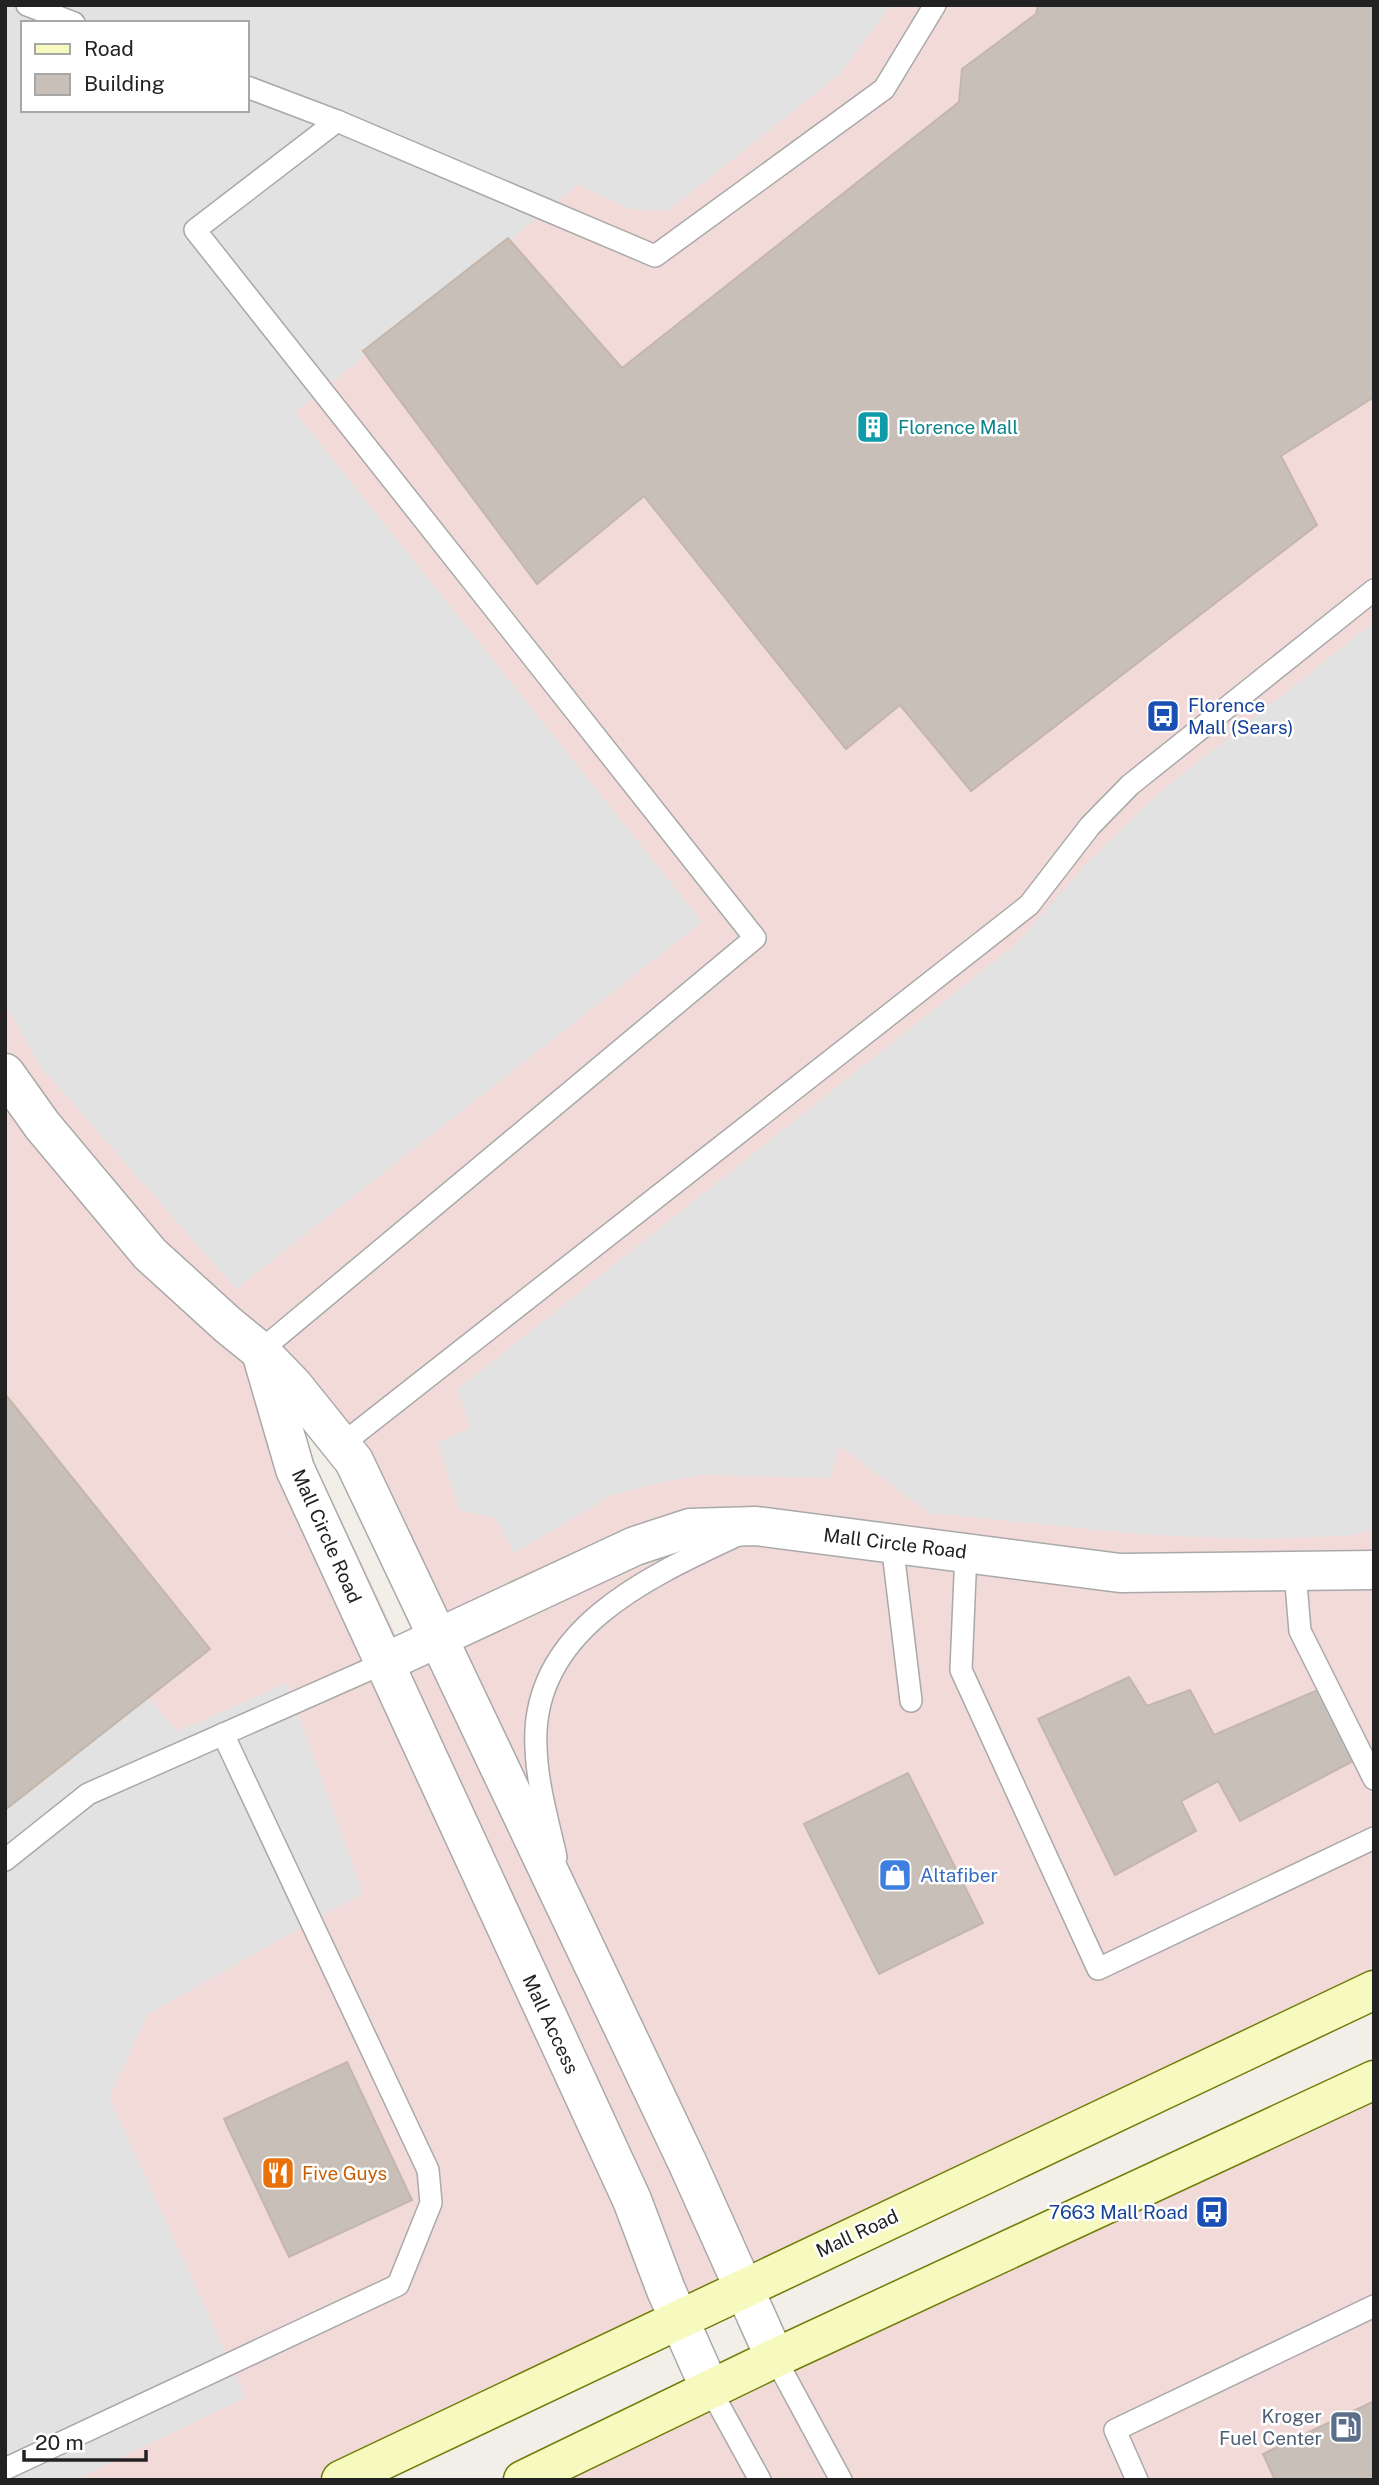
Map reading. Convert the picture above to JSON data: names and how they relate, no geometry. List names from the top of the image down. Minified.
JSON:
{"streets":{"main road":["Mall Road"],"street":["Mall Circle Road","Mall Access"]},"crossings":[["Mall Circle Road","Mall Access"],["Mall Access","Mall Road"]],"places":{"building":["Florence Mall"],"bus stop":["Florence Mall (Sears)","7663 Mall Road"],"shop":["Altafiber"],"restaurant":["Five Guys"],"fuel station":["Kroger Fuel Center"]},"legend":["Road","Building"],"scale_bar":"20 m"}
